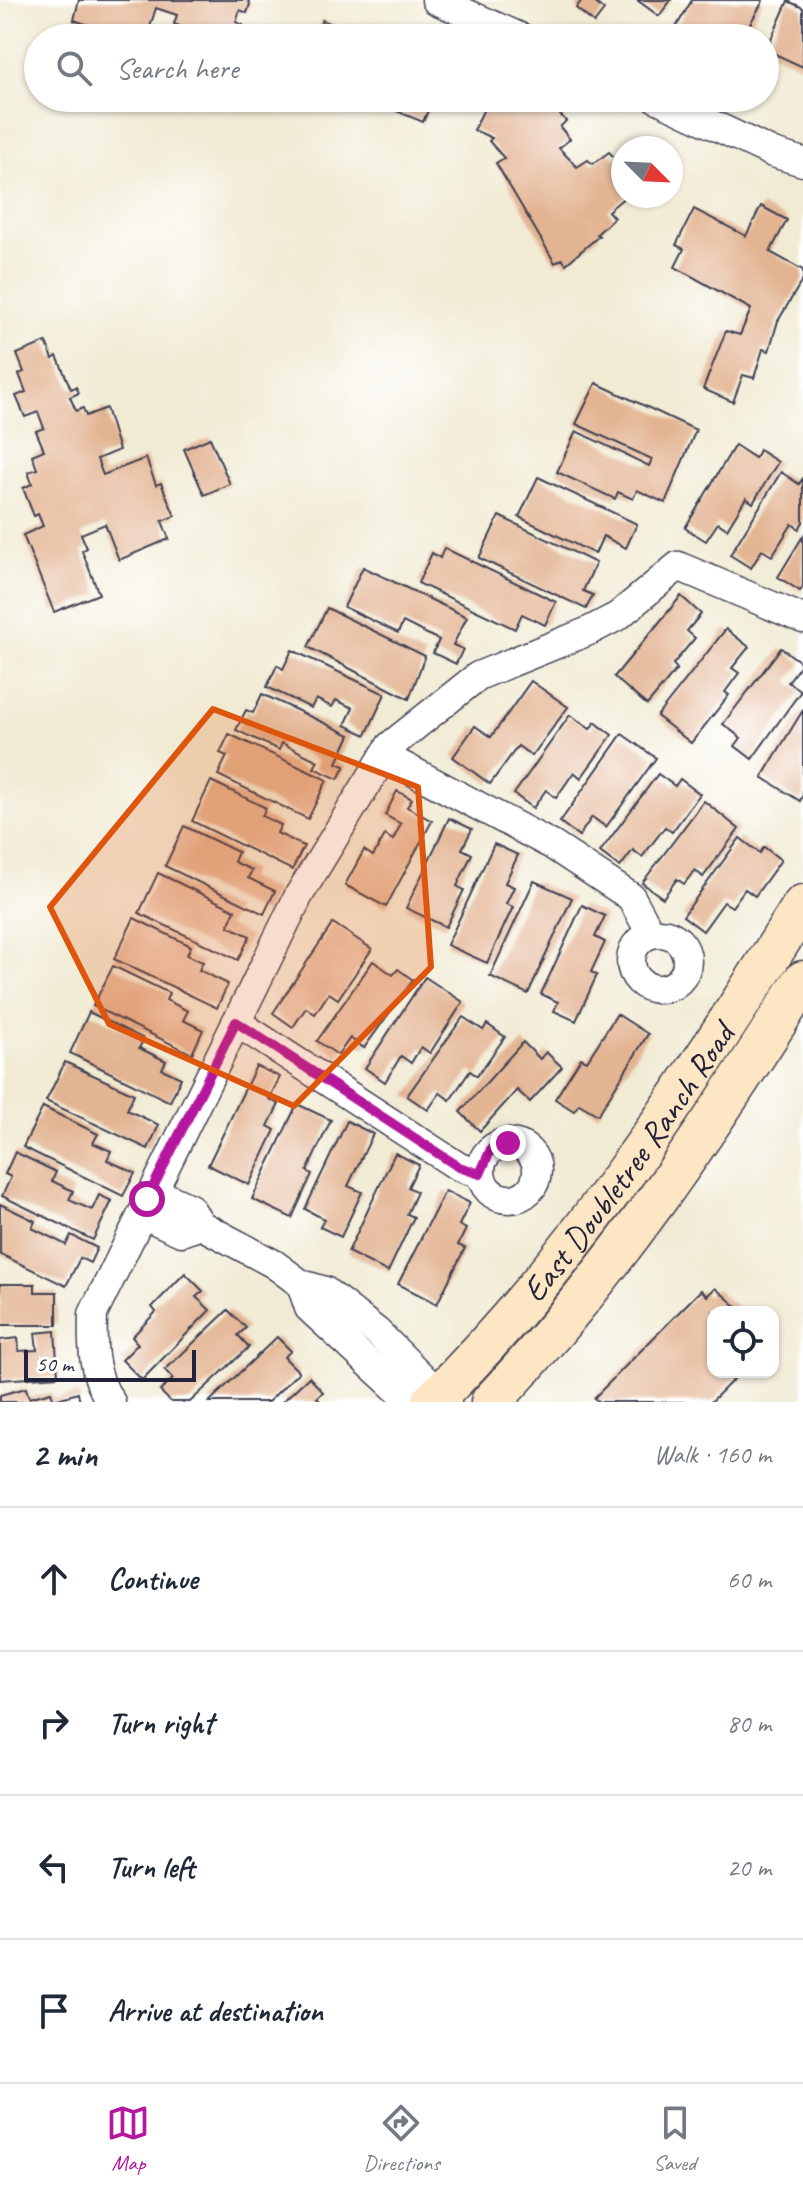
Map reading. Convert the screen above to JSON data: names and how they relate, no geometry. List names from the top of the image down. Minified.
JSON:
{"streets":{"main road":["East Doubletree Ranch Road"]},"scale_bar":"50 m","north":"bottom right","page":{"search":"Search here","scale":"50 m","heading":["2 min","Walk · 160 m"],"list":[["Continue","60 m"],["Turn right","80 m"],["Turn left","20 m"],"Arrive at destination"],"nav":["Map","Directions","Saved"]}}
